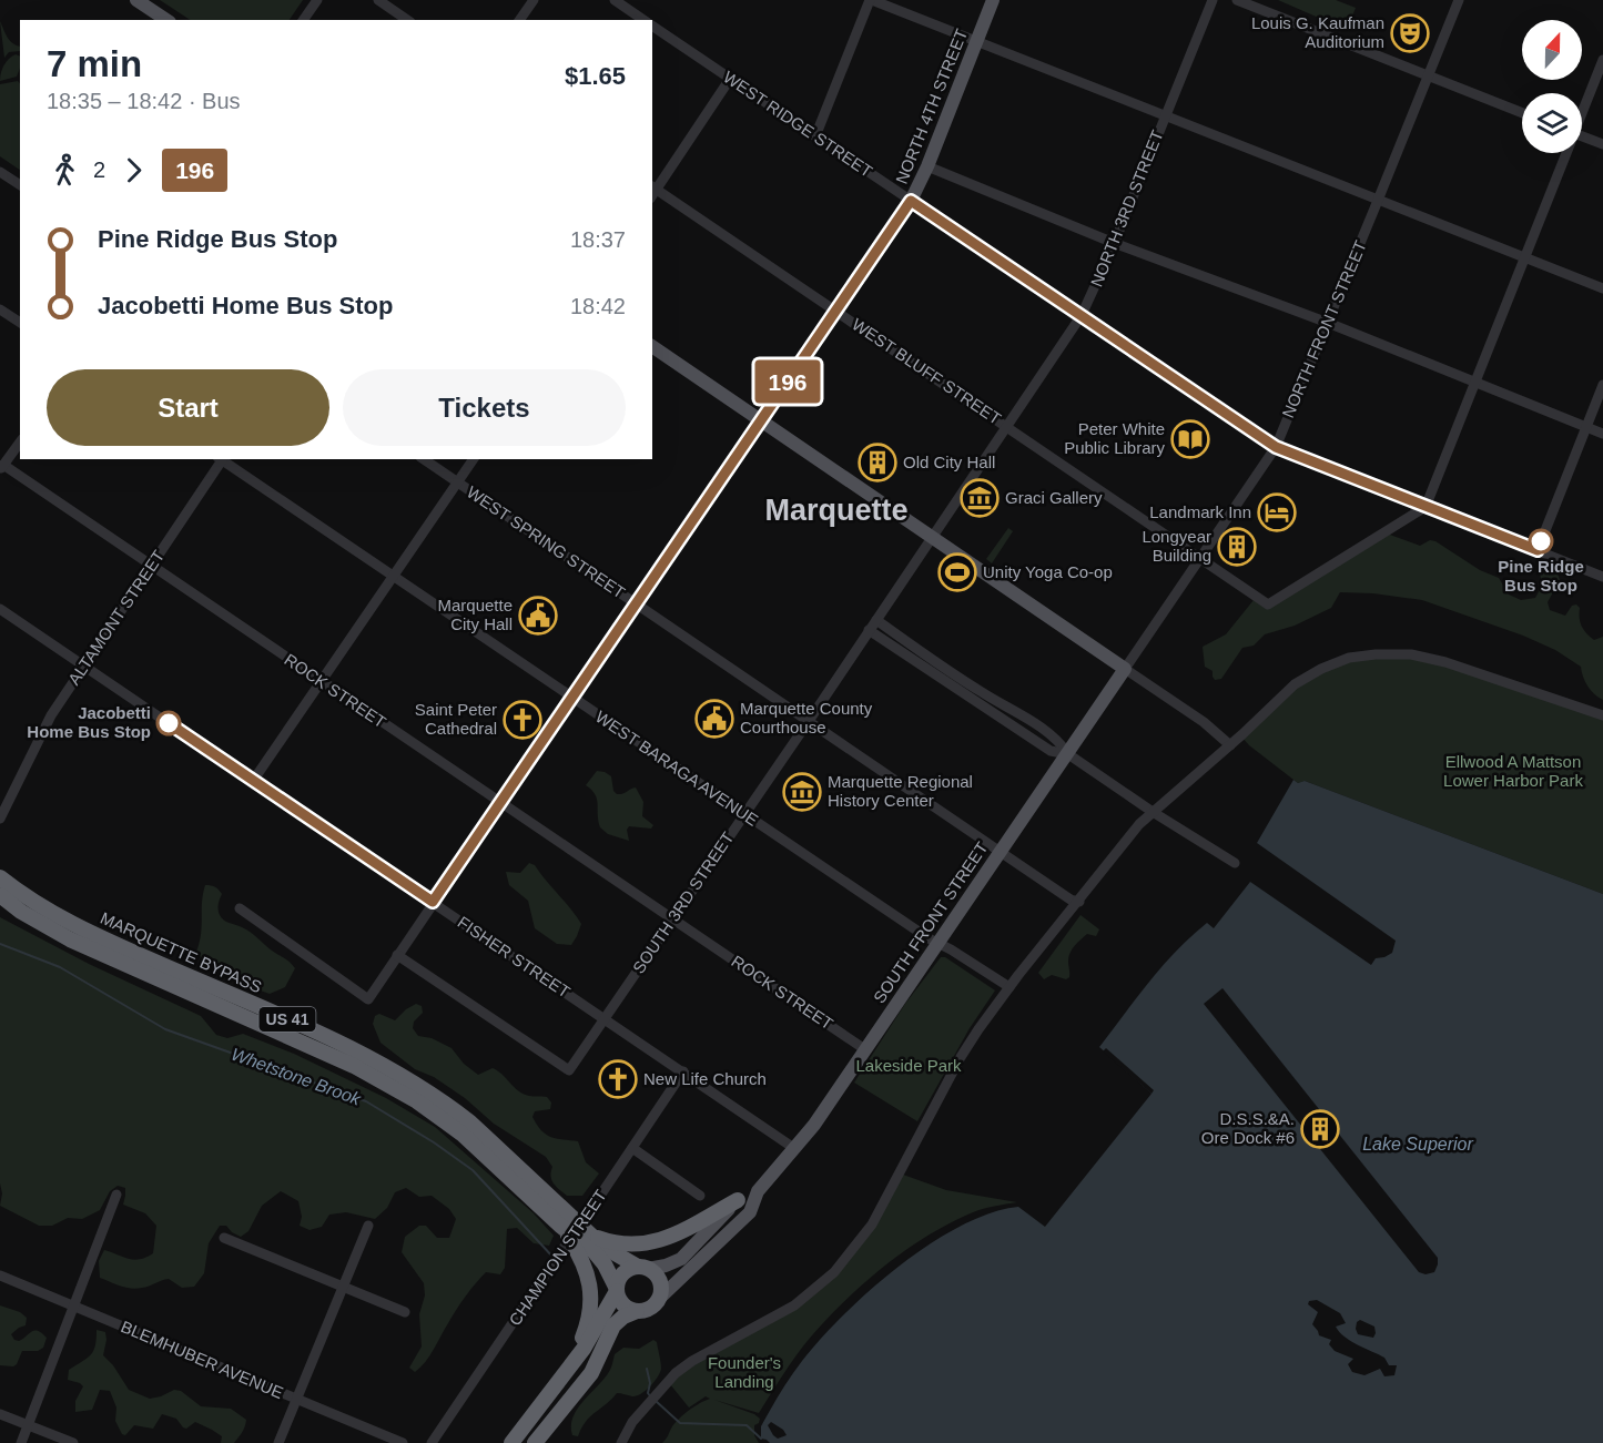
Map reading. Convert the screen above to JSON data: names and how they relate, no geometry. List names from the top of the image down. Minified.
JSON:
{"streets":{"highway":["MARQUETTE BYPASS","US 41"],"main road":["NORTH 4TH STREET","SOUTH FRONT STREET"],"street":["WEST RIDGE STREET","NORTH 3RD STREET","NORTH FRONT STREET","WEST BLUFF STREET","WEST SPRING STREET","ALTAMONT STREET","ROCK STREET","WEST BARAGA AVENUE","SOUTH 3RD STREET","FISHER STREET","CHAMPION STREET","BLEMHUBER AVENUE"]},"crossings":[["NORTH 4TH STREET","WEST RIDGE STREET"],["NORTH 4TH STREET","WEST BLUFF STREET"],["WEST RIDGE STREET","NORTH 3RD STREET"],["WEST RIDGE STREET","NORTH FRONT STREET"],["WEST RIDGE STREET","WEST BLUFF STREET"],["NORTH 3RD STREET","WEST BLUFF STREET"],["NORTH 3RD STREET","SOUTH 3RD STREET"],["NORTH FRONT STREET","WEST BLUFF STREET"],["NORTH FRONT STREET","SOUTH FRONT STREET"],["WEST SPRING STREET","SOUTH 3RD STREET"],["WEST SPRING STREET","SOUTH FRONT STREET"],["ALTAMONT STREET","ROCK STREET"],["ALTAMONT STREET","FISHER STREET"],["ROCK STREET","SOUTH 3RD STREET"],["ROCK STREET","SOUTH FRONT STREET"],["WEST BARAGA AVENUE","SOUTH 3RD STREET"],["WEST BARAGA AVENUE","SOUTH FRONT STREET"],["SOUTH 3RD STREET","FISHER STREET"],["SOUTH FRONT STREET","MARQUETTE BYPASS"],["SOUTH FRONT STREET","FISHER STREET"],["SOUTH FRONT STREET","US 41"],["MARQUETTE BYPASS","US 41"],["FISHER STREET","CHAMPION STREET"]],"districts":["Marquette"],"water":["Whetstone Brook","Lake Superior"],"parks":["Ellwood A Mattson Lower Harbor Park","Lakeside Park","Founder's Landing"],"places":{"theatre":["Louis G. Kaufman Auditorium"],"library":["Peter White Public Library"],"building":["Old City Hall","Longyear Building","D.S.S.&A. Ore Dock #6"],"museum":["Graci Gallery","Marquette Regional History Center"],"hotel":["Landmark Inn"],"other":["Pine Ridge Bus Stop","Jacobetti Home Bus Stop"],"sports":["Unity Yoga Co-op"],"public building":["Marquette City Hall","Marquette County Courthouse"],"church":["Saint Peter Cathedral","New Life Church"]},"lines":["bus line 196"],"north":"top","page":{"on_map":"196","heading":["7 min","18:35 – 18:42 · Bus","$1.65"],"legs":["2","196"],"list":[{"name":"Pine Ridge Bus Stop","value":"18:37"},{"name":"Jacobetti Home Bus Stop","value":"18:42"}],"buttons":["Start","Tickets"]}}
